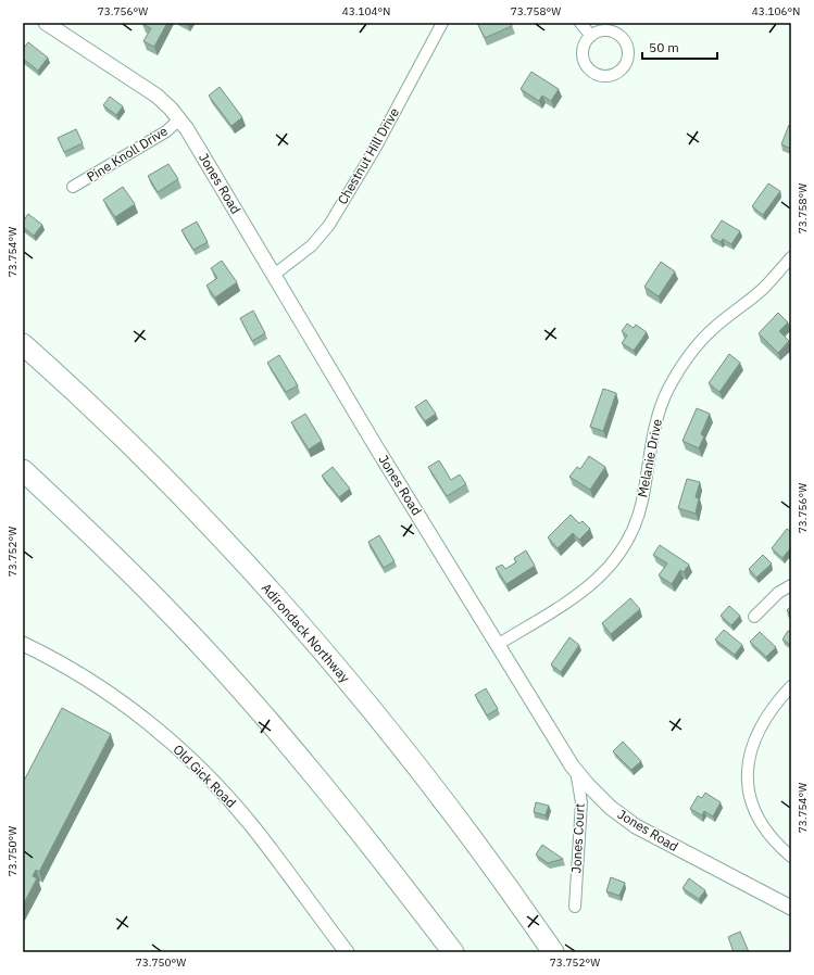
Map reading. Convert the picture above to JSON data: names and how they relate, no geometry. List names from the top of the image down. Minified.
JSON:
{"streets":{"highway":["Adirondack Northway"],"street":["Pine Knoll Drive","Chestnut Hill Drive","Jones Road","Melanie Drive","Old Gick Road","Jones Court"]},"crossings":[["Pine Knoll Drive","Jones Road"],["Chestnut Hill Drive","Jones Road"],["Jones Road","Melanie Drive"],["Jones Road","Jones Court"]],"scale_bar":"50 m","coordinates":["73.756°W","43.104°N","73.758°W","43.106°N","73.754°W","73.752°W","73.750°W"]}
